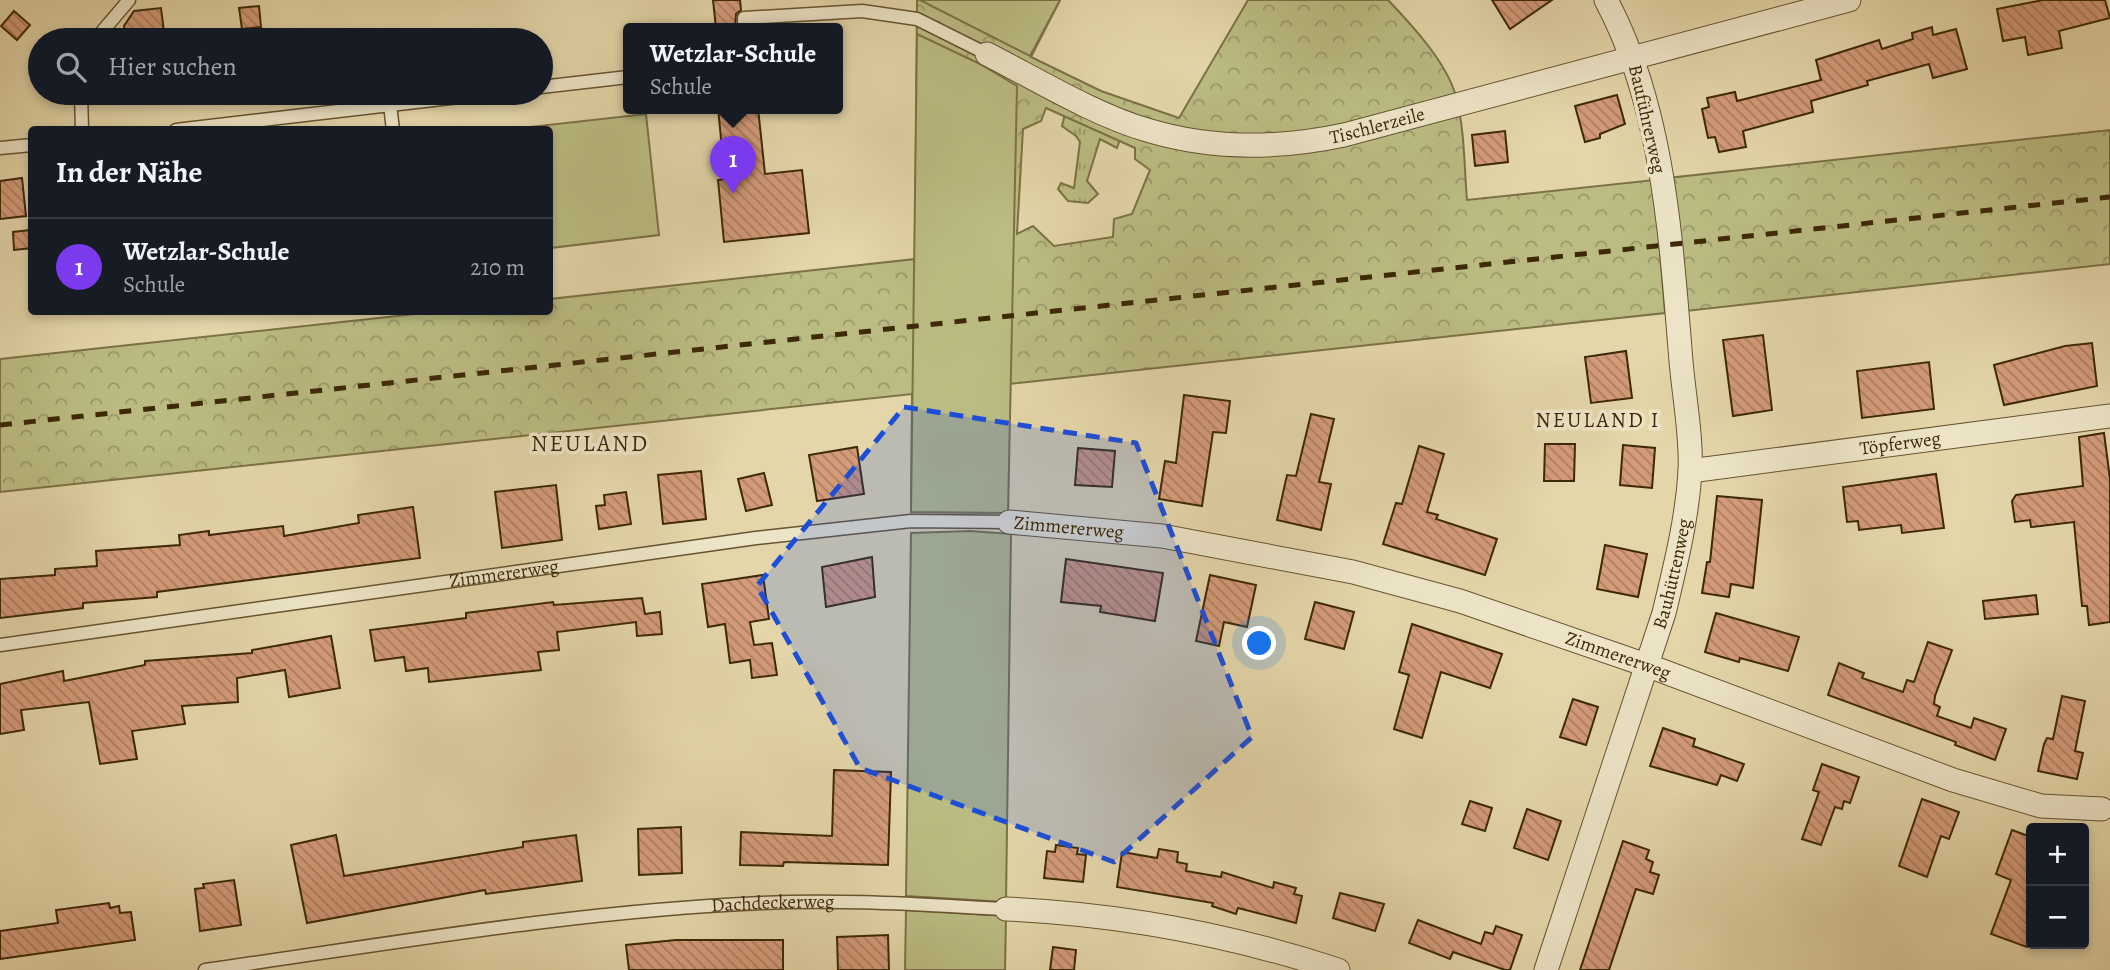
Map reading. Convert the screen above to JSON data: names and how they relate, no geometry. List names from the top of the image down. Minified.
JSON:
{"streets":{"street":["Bauführerweg","Tischlerzeile","Töpferweg","Zimmererweg","Bauhüttenweg","Dachdeckerweg"]},"crossings":[["Bauführerweg","Tischlerzeile"],["Bauführerweg","Bauhüttenweg"],["Töpferweg","Bauhüttenweg"],["Zimmererweg","Bauhüttenweg"]],"districts":["NEULAND I","NEULAND"],"page":{"popup":["Wetzlar-Schule","Schule"],"search":"Hier suchen","heading":"In der Nähe","pins":"1","list":[{"mark":"1","name":"Wetzlar-Schule","note":"Schule","value":"210 m"}],"map_buttons":["+","−"]}}
